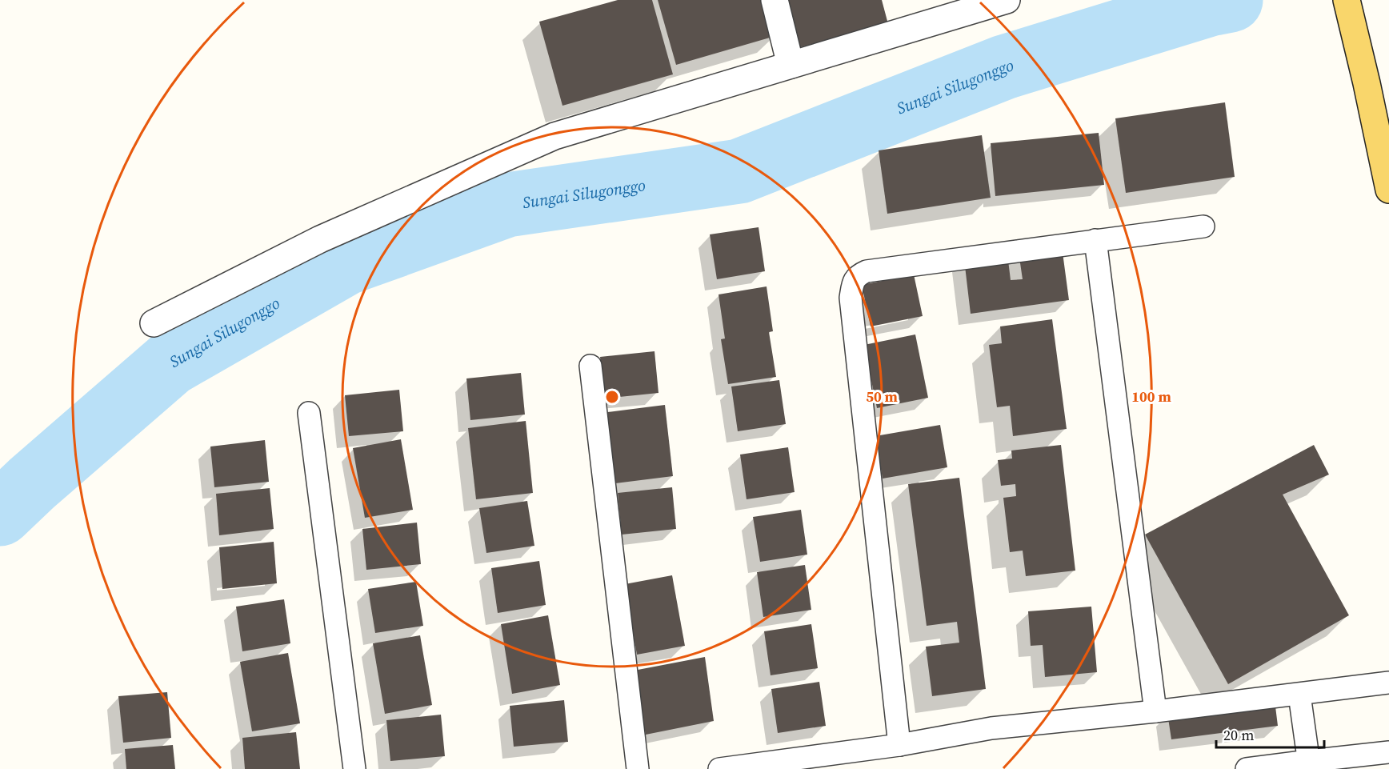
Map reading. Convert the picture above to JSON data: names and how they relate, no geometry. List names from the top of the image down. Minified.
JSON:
{"water":["Sungai Silugonggo"],"scale_bar":"20 m","rings":["50 m","100 m"]}
